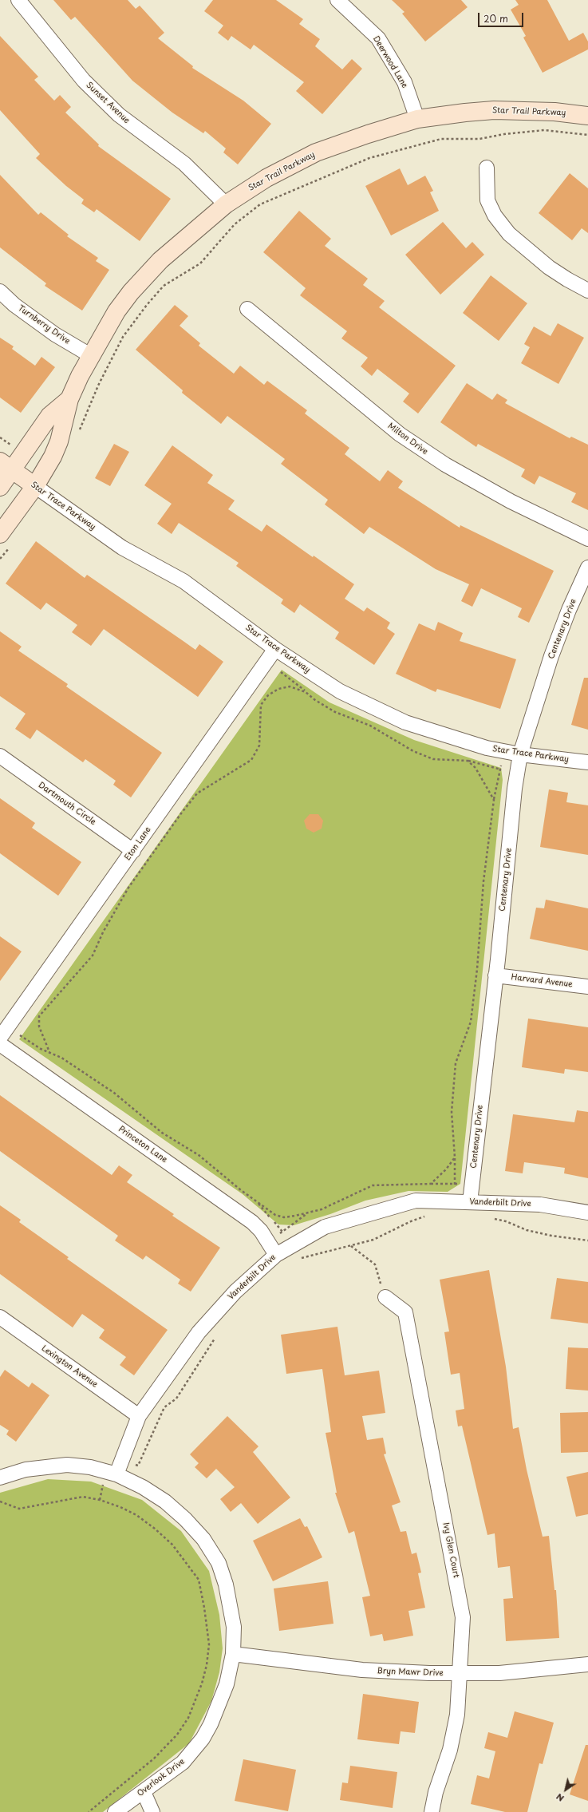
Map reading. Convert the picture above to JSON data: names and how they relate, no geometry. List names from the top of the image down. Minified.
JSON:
{"streets":{"street":["Deerwood Lane","Sunset Avenue","Star Trail Parkway","Turnberry Drive","Milton Drive","Star Trace Parkway","Centenary Drive","Dartmouth Circle","Eton Lane","Harvard Avenue","Princeton Lane","Vanderbilt Drive","Lexington Avenue","Ivy Glen Court","Bryn Mawr Drive","Overlook Drive"]},"crossings":[["Deerwood Lane","Star Trail Parkway"],["Sunset Avenue","Star Trail Parkway"],["Star Trail Parkway","Turnberry Drive"],["Star Trail Parkway","Star Trace Parkway"],["Star Trace Parkway","Centenary Drive"],["Star Trace Parkway","Eton Lane"],["Centenary Drive","Harvard Avenue"],["Centenary Drive","Vanderbilt Drive"],["Dartmouth Circle","Eton Lane"],["Princeton Lane","Vanderbilt Drive"],["Vanderbilt Drive","Lexington Avenue"],["Vanderbilt Drive","Overlook Drive"],["Ivy Glen Court","Bryn Mawr Drive"],["Bryn Mawr Drive","Overlook Drive"]],"scale_bar":"20 m","north":"bottom left"}
